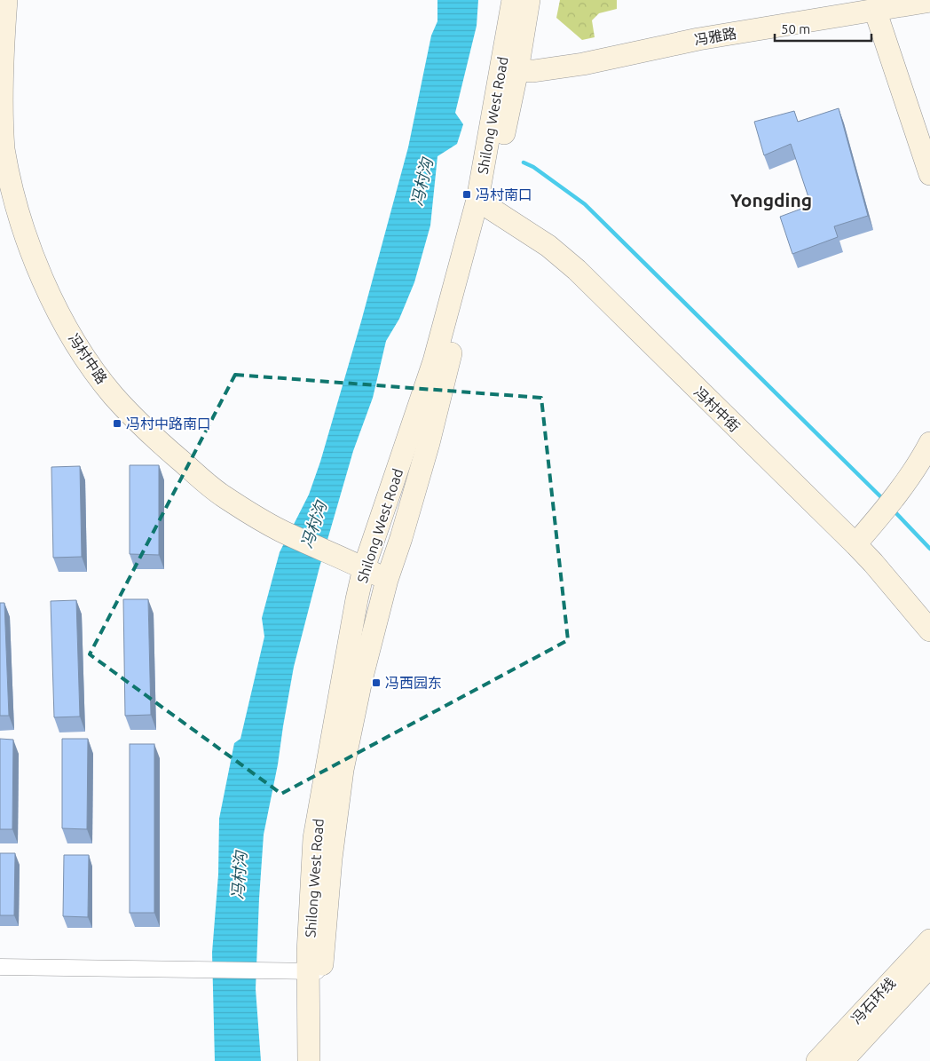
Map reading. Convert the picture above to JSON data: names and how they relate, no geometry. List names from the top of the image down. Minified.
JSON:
{"streets":{"main road":["冯雅路","Shilong West Road","冯村中路","冯村中街","冯石环线"]},"crossings":[["冯雅路","Shilong West Road"],["Shilong West Road","冯村中路"],["Shilong West Road","冯村中街"]],"districts":["Yongding"],"water":["冯村沟"],"places":{"transit":["冯村南口","冯村中路南口","冯西园东"]},"scale_bar":"50 m"}
